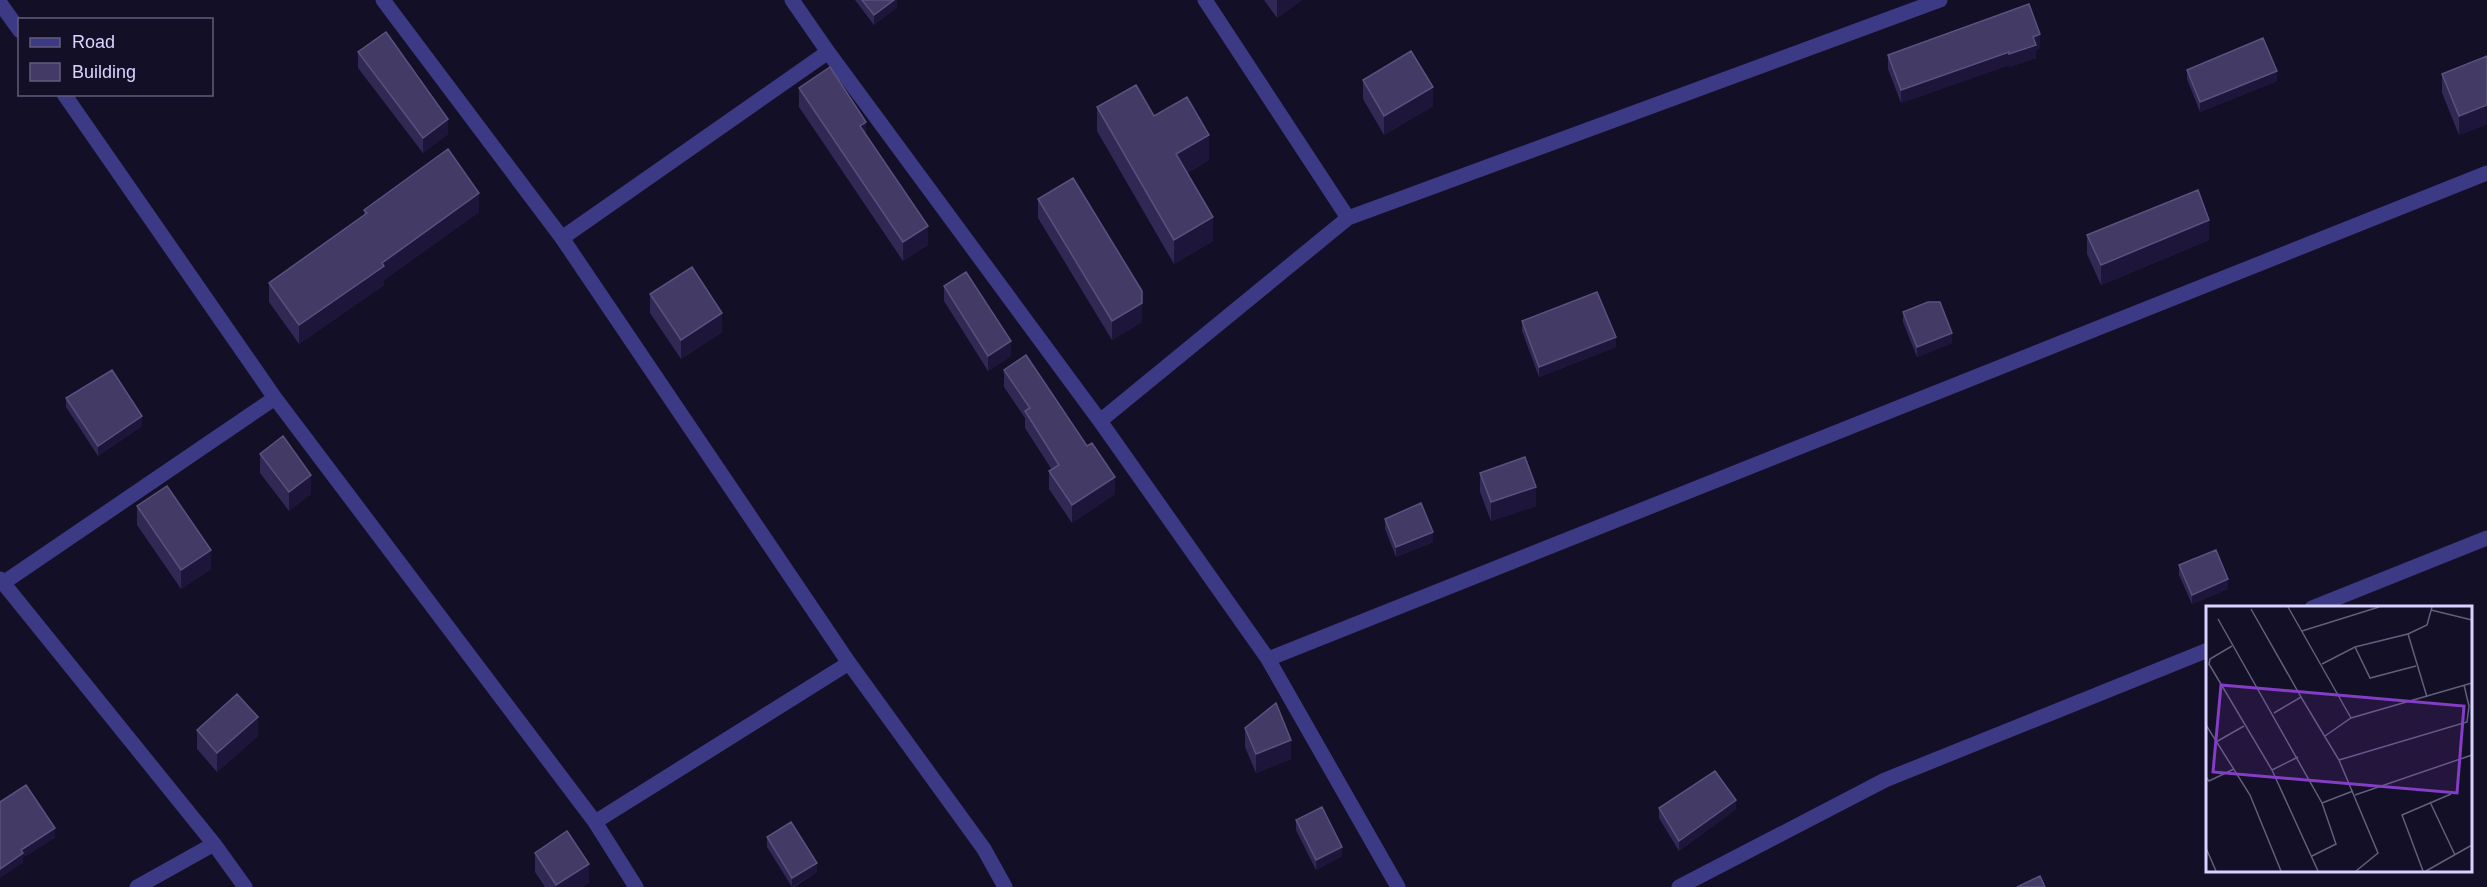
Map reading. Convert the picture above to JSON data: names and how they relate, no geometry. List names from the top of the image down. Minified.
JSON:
{"legend":["Road","Building"]}
